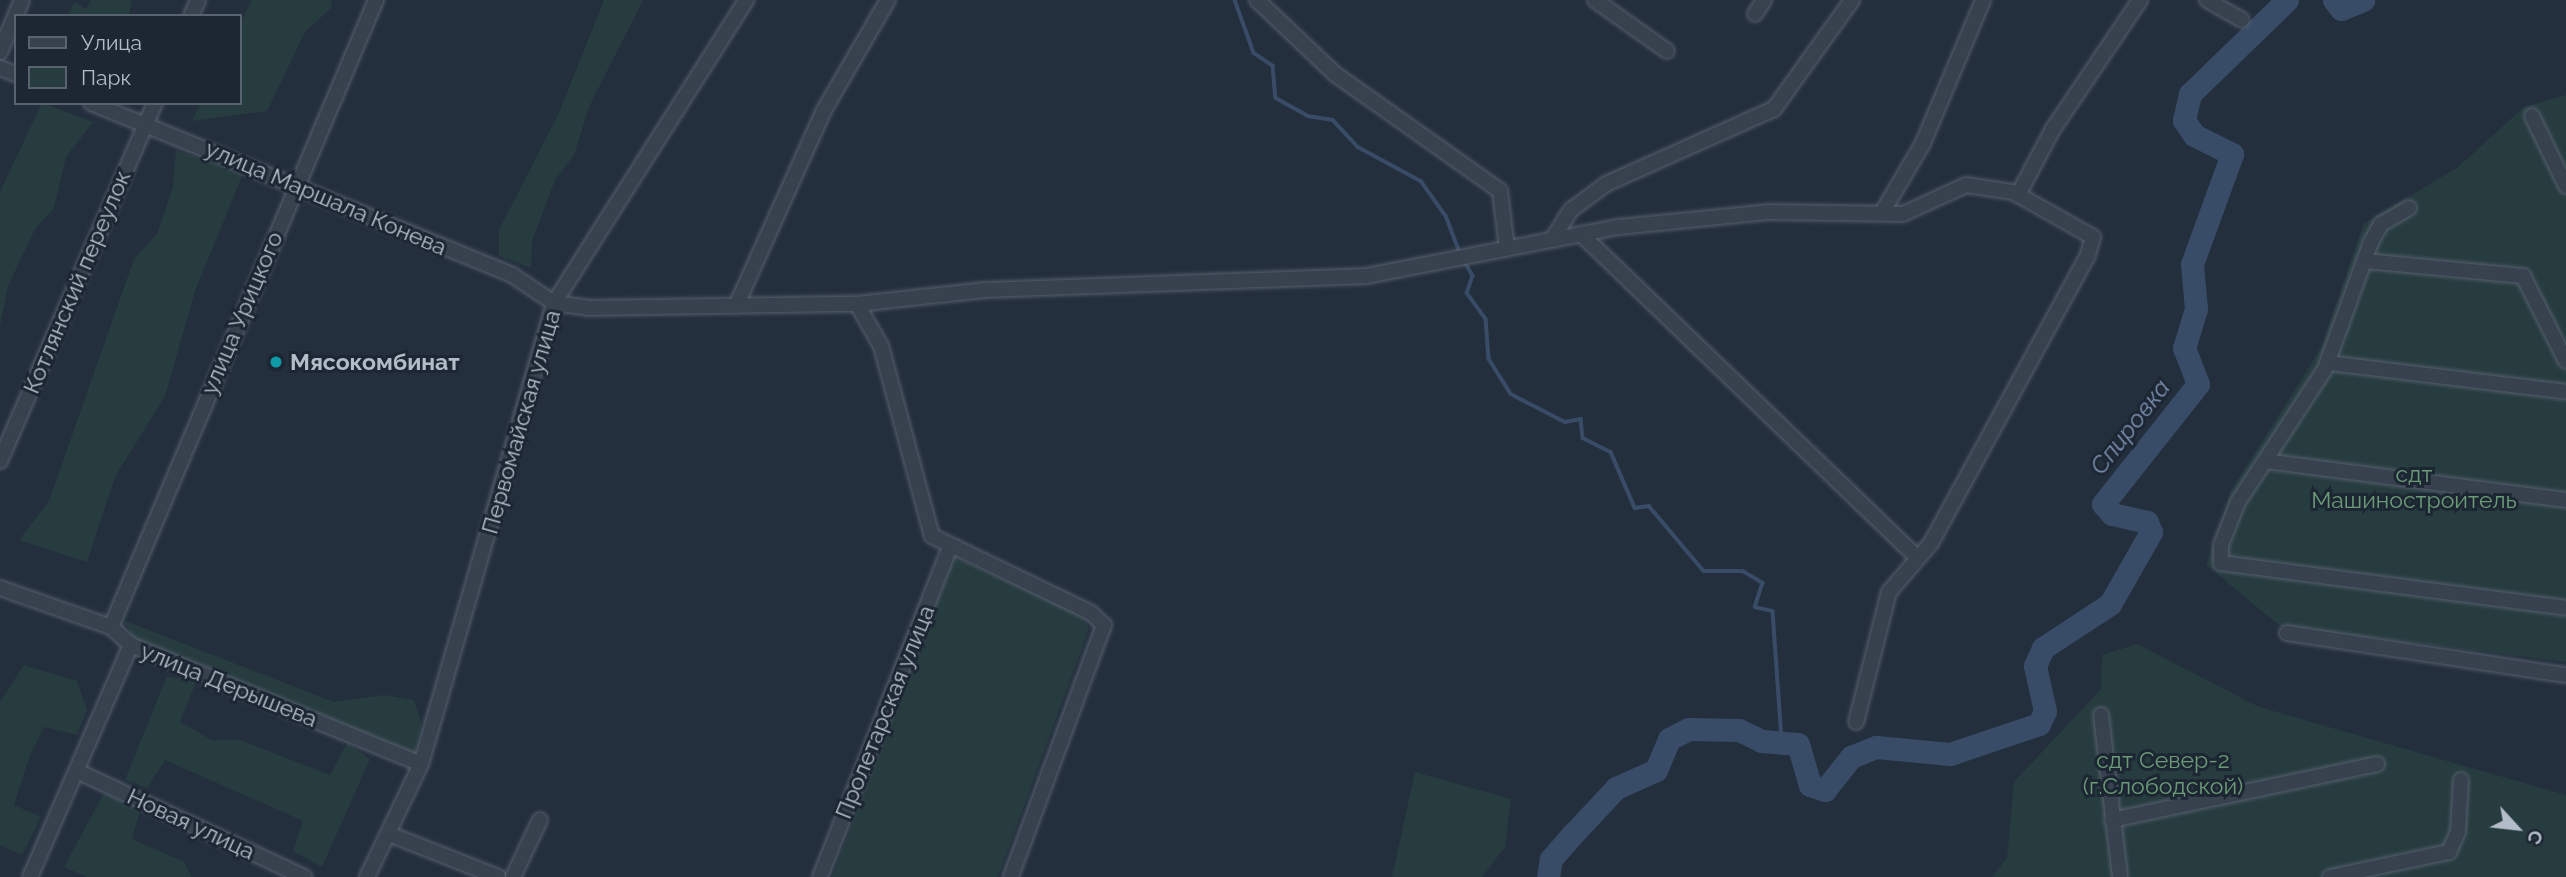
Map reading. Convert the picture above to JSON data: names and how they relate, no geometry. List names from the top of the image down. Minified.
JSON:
{"streets":{"street":["улица Маршала Конева","Котлянский переулок","улица Урицкого","Первомайская улица","улица Дерышева","Пролетарская улица","Новая улица"]},"crossings":[["улица Маршала Конева","Котлянский переулок"],["улица Маршала Конева","улица Урицкого"],["улица Маршала Конева","Первомайская улица"],["улица Урицкого","улица Дерышева"],["Первомайская улица","улица Дерышева"]],"water":["Спировка"],"parks":["сдт Машиностроитель","сдт Север-2 (г.Слободской)"],"places":["Мясокомбинат"],"legend":["Улица","Парк"],"north":"bottom right"}
